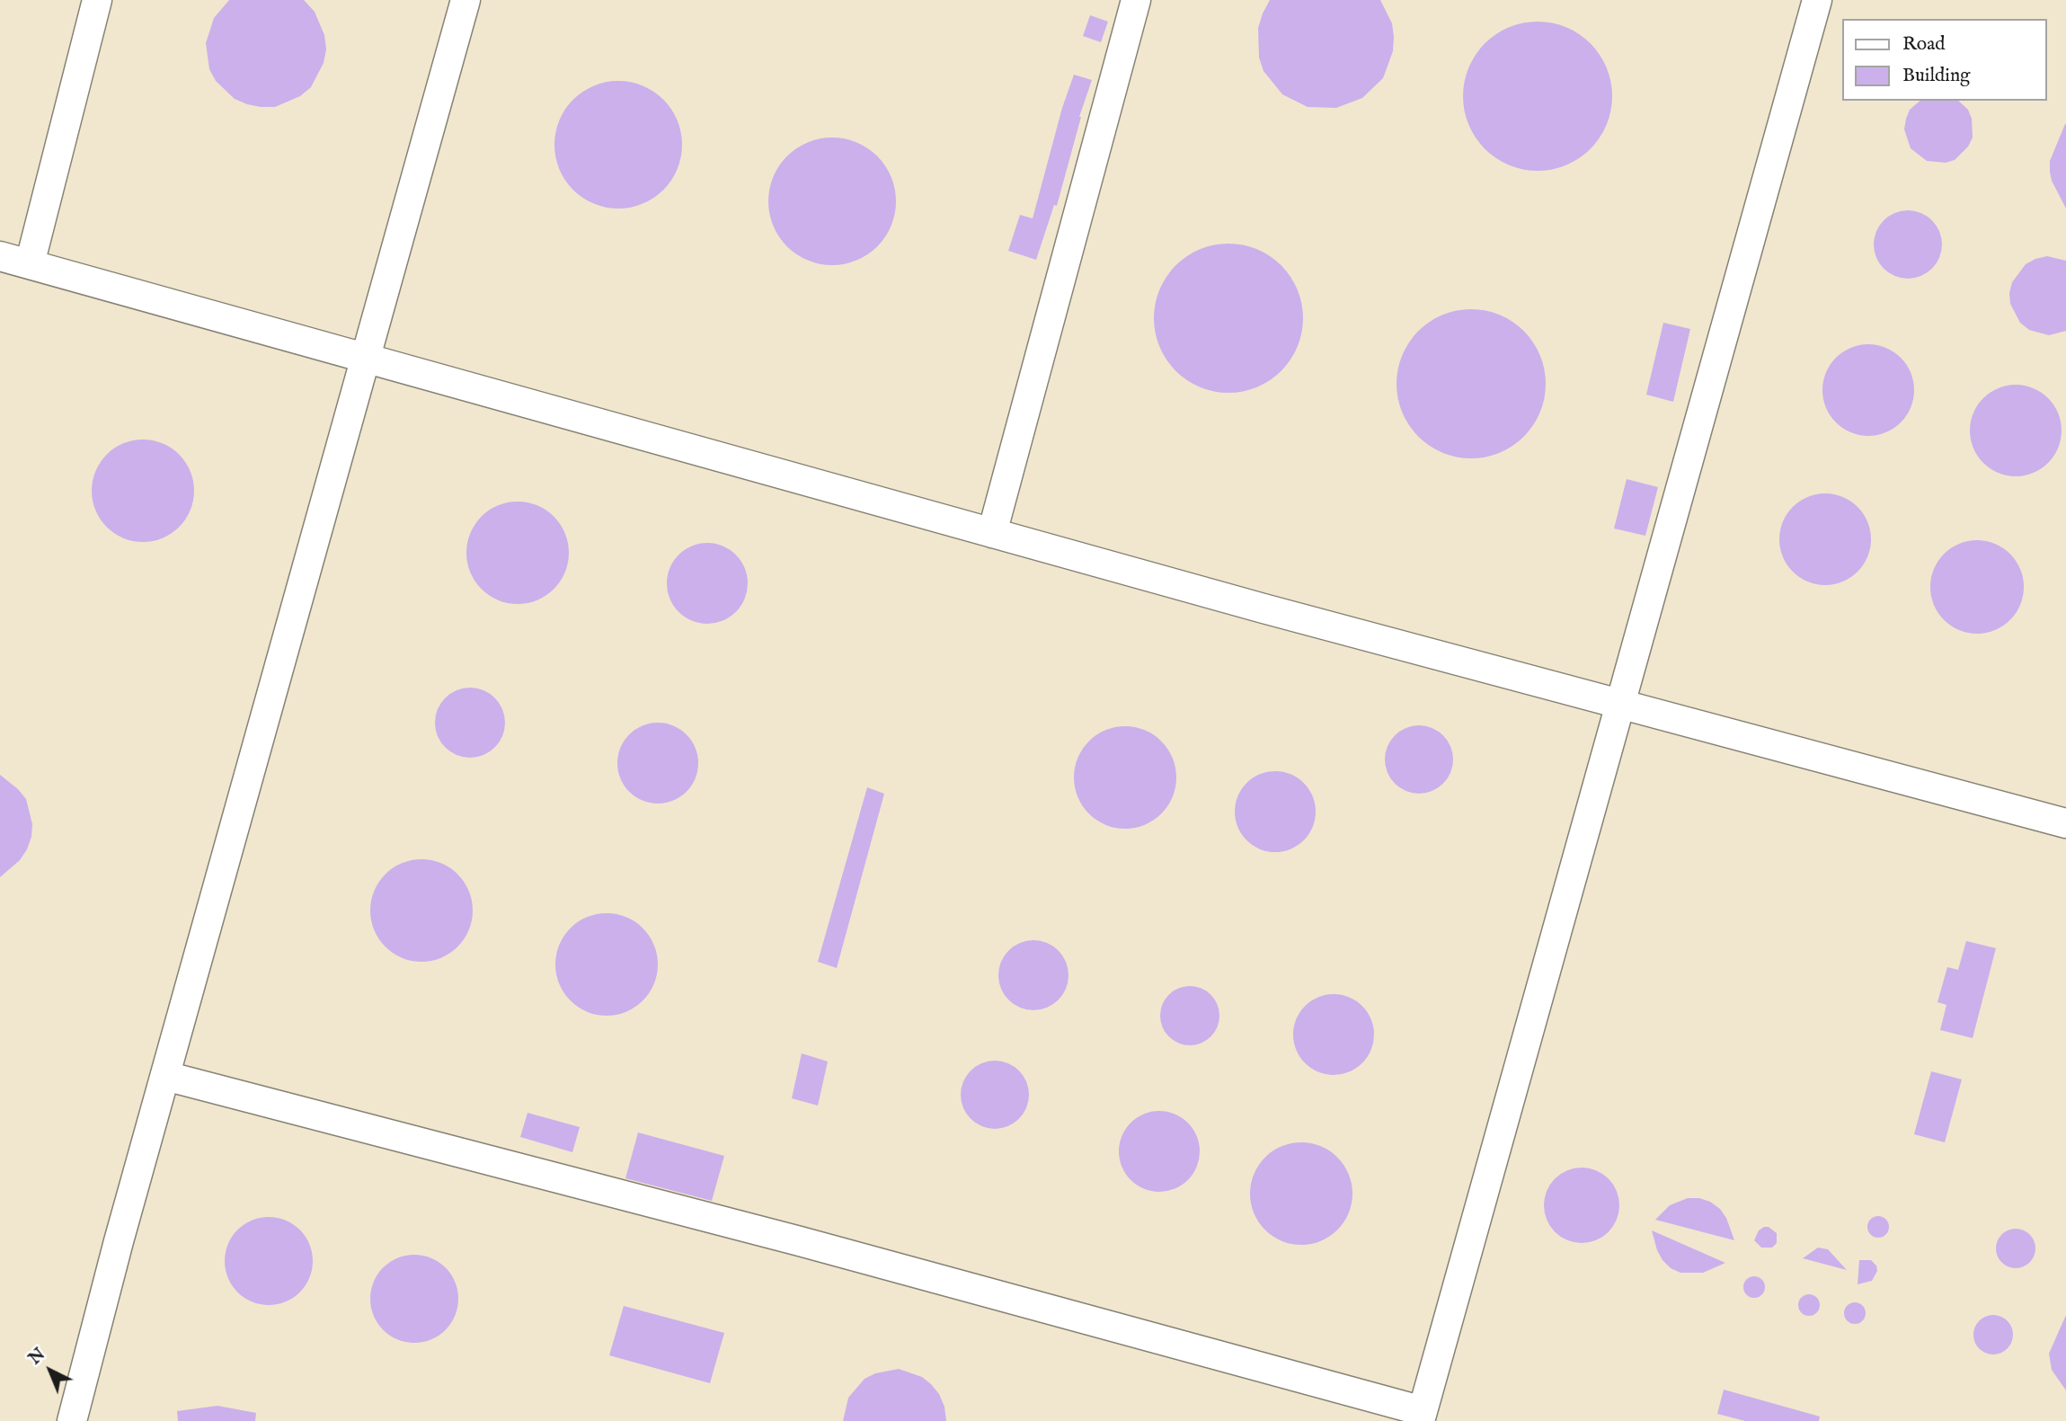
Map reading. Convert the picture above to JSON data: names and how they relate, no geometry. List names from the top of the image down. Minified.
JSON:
{"legend":["Road","Building"],"north":"top left"}
